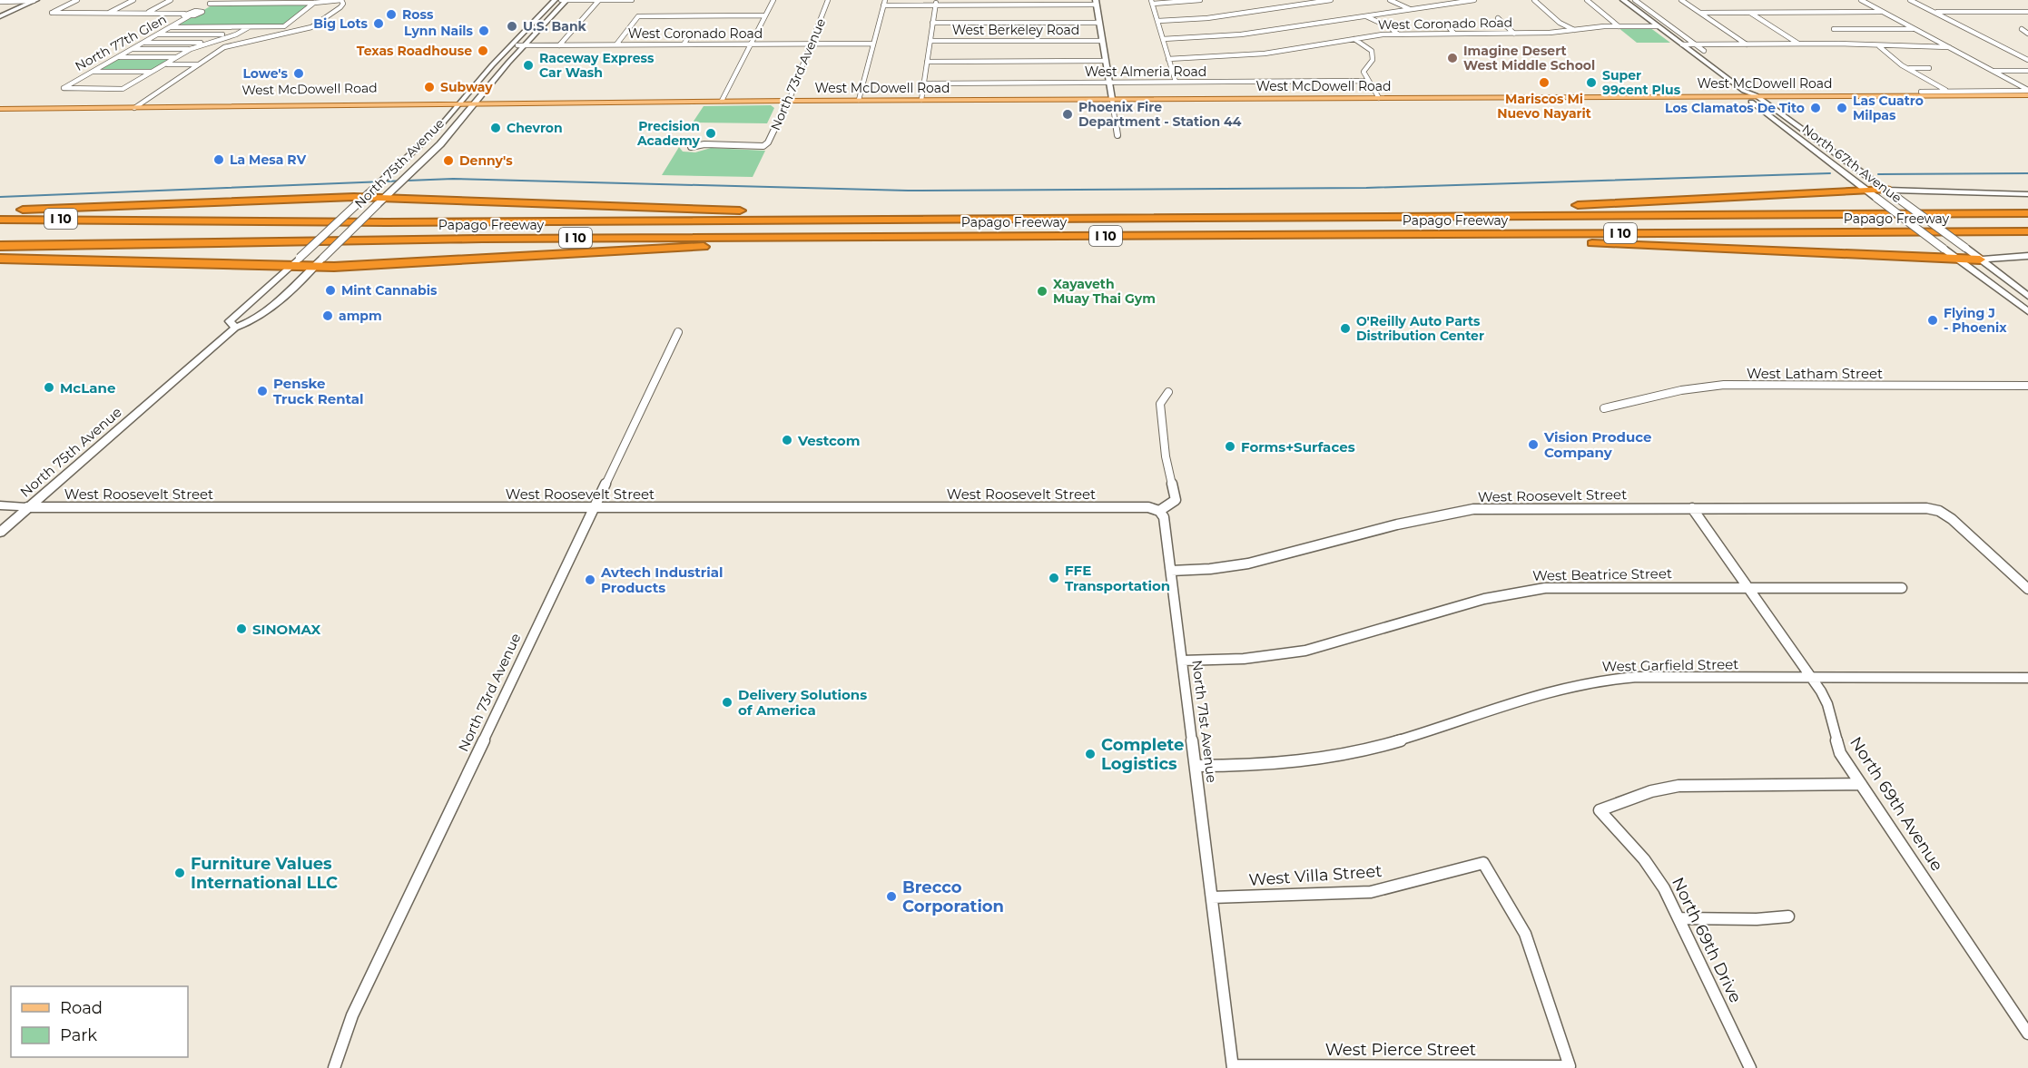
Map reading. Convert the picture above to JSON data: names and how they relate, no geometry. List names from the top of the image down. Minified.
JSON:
{"streets":{"highway":["I 10","Papago Freeway"],"main road":["West McDowell Road","North 75th Avenue","North 67th Avenue","West Roosevelt Street"],"street":["West Coronado Road","West Berkeley Road","North 77th Glen","West Almeria Road","North 73rd Avenue","West Latham Street","West Beatrice Street","West Garfield Street","North 71st Avenue","North 69th Avenue","West Villa Street","North 69th Drive","West Pierce Street"]},"crossings":[["West Coronado Road","North 73rd Avenue"],["West Coronado Road","North 75th Avenue"],["West Coronado Road","North 67th Avenue"],["North 73rd Avenue","West McDowell Road"],["North 73rd Avenue","West Roosevelt Street"],["West McDowell Road","North 75th Avenue"],["West McDowell Road","North 67th Avenue"],["North 75th Avenue","West Roosevelt Street"],["West Roosevelt Street","North 71st Avenue"],["West Roosevelt Street","North 69th Avenue"],["West Beatrice Street","North 71st Avenue"],["West Beatrice Street","North 69th Avenue"],["West Garfield Street","North 71st Avenue"],["West Garfield Street","North 69th Avenue"],["North 71st Avenue","West Villa Street"],["North 71st Avenue","West Pierce Street"],["North 69th Avenue","North 69th Drive"],["West Villa Street","West Pierce Street"]],"places":["Ross","Big Lots","U.S. Bank","Lynn Nails","Texas Roadhouse","Imagine Desert West Middle School","Raceway Express Car Wash","Lowe's","Mariscos Mi Nuevo Nayarit","Super 99cent Plus","Subway","Los Clamatos De Tito","Las Cuatro Milpas","Phoenix Fire Department - Station 44","Chevron","Precision Academy","La Mesa RV","Denny's","Mint Cannabis","Xayaveth Muay Thai Gym","ampm","Flying J - Phoenix","O'Reilly Auto Parts Distribution Center","McLane","Penske Truck Rental","Vestcom","Vision Produce Company","Forms+Surfaces","FFE Transportation","Avtech Industrial Products","SINOMAX","Delivery Solutions of America","Complete Logistics","Furniture Values International LLC","Brecco Corporation"],"legend":["Road","Park"]}
